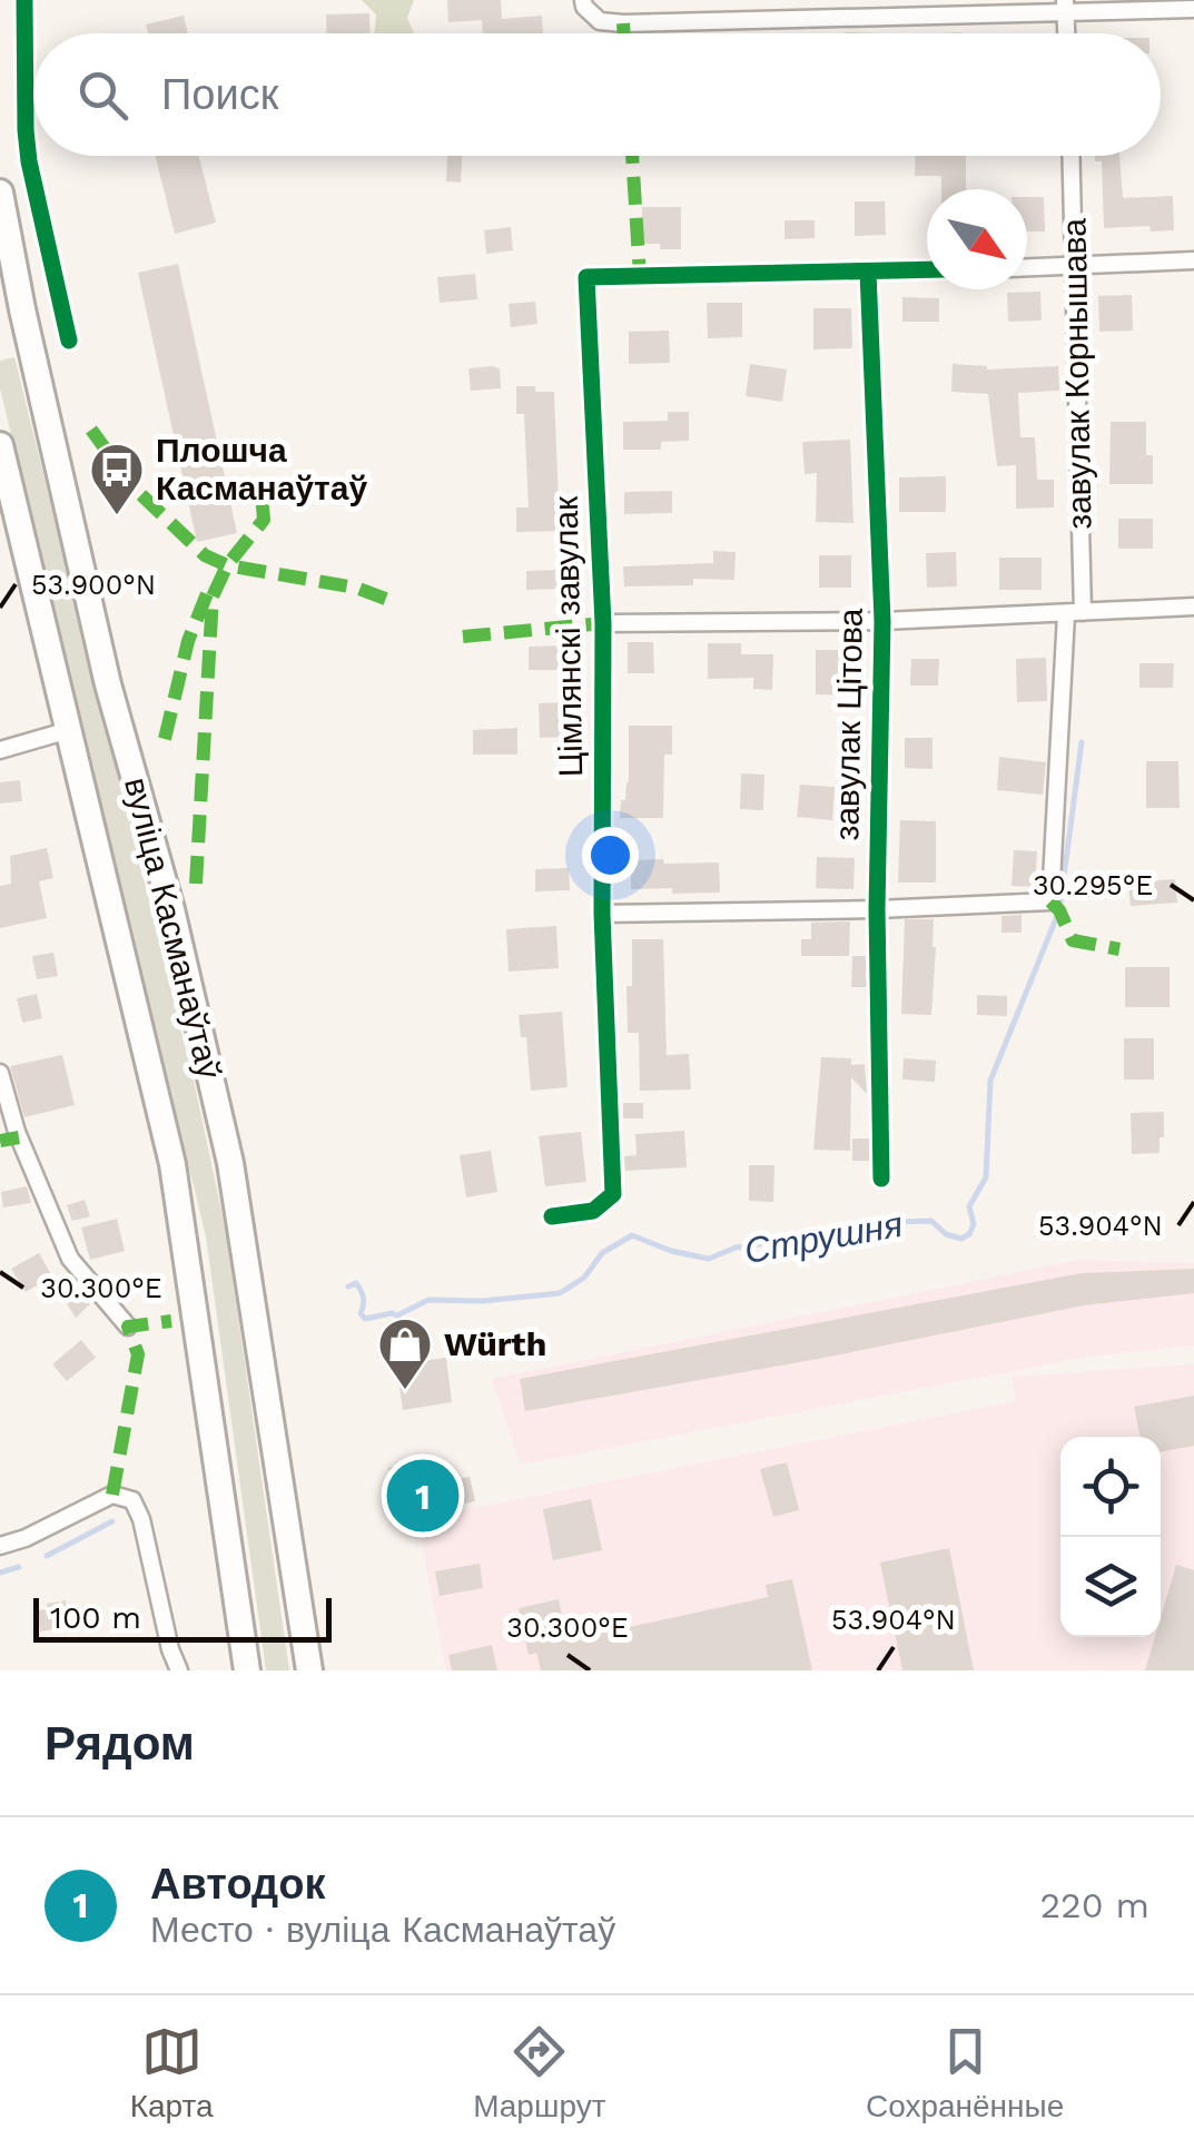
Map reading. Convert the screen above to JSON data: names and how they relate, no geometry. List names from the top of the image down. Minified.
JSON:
{"streets":{"main road":["вуліца Касманаўтаў"],"street":["завулак Корнышава","Цімлянскі завулак","завулак Цітова"]},"crossings":[["завулак Корнышава","завулак Цітова"],["Цімлянскі завулак","завулак Цітова"]],"water":["Струшня"],"places":{"bus stop":["Плошча Касманаўтаў"],"shop":["Würth"]},"scale_bar":"100 m","north":"bottom right","page":{"search":"Поиск","pins":"1","scale":"100 m","heading":"Рядом","list":[{"mark":"1","name":"Автодок","note":"Место · вуліца Касманаўтаў","value":"220 m"}],"nav":["Карта","Маршрут","Сохранённые"]},"coordinates":["53.900°N","30.295°E","53.904°N","30.300°E"]}
